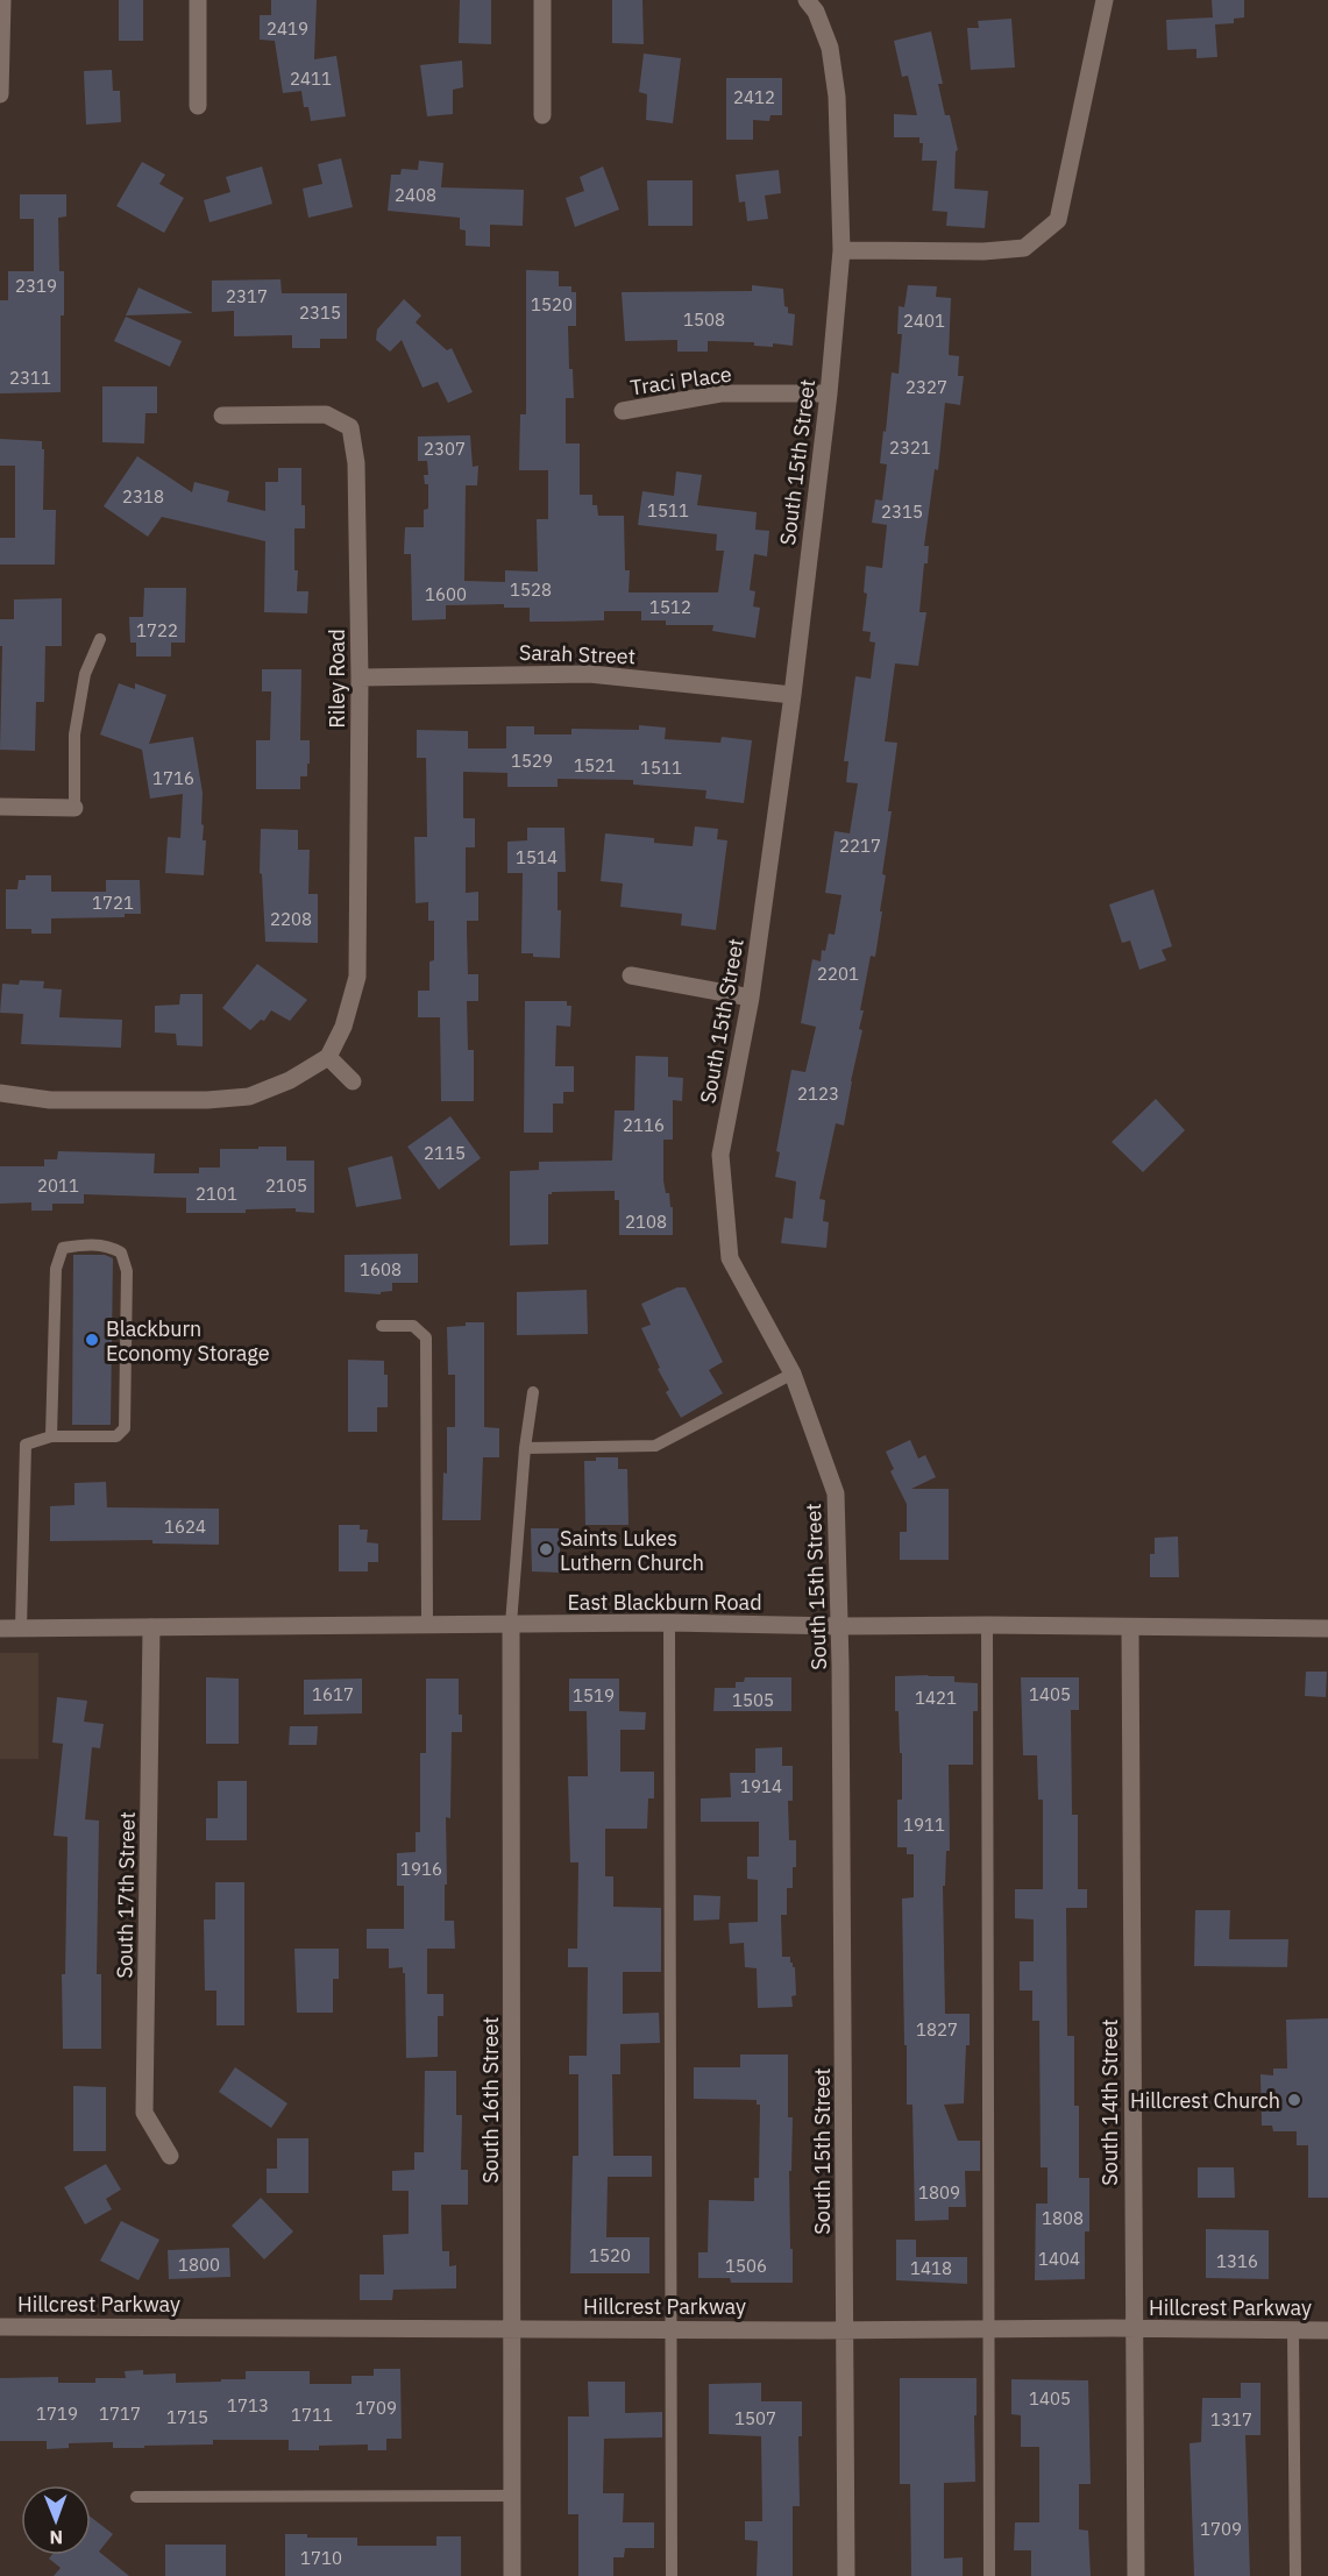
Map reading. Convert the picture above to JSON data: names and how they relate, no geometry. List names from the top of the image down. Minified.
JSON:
{"streets":{"street":["Traci Place","South 15th Street","Sarah Street","Riley Road","East Blackburn Road","South 17th Street","South 16th Street","South 14th Street","Hillcrest Parkway"]},"crossings":[["Traci Place","South 15th Street"],["South 15th Street","Sarah Street"],["South 15th Street","East Blackburn Road"],["South 15th Street","Hillcrest Parkway"],["Sarah Street","Riley Road"],["East Blackburn Road","South 17th Street"],["East Blackburn Road","South 16th Street"],["East Blackburn Road","South 14th Street"],["South 16th Street","Hillcrest Parkway"],["South 14th Street","Hillcrest Parkway"]],"places":["Blackburn Economy Storage","Saints Lukes Luthern Church","Hillcrest Church"],"house_numbers":["2419","2411","2412","2408","2319","2317","1520","2315","1508","2401","2311","2327","2321","2307","2318","1511","2315","1528","1600","1512","1722","1529","1521","1511","1716","2217","1514","1721","2208","2201","2123","2116","2115","2011","2105","2101","2108","1608","1624","1617","1405","1519","1421","1505","1914","1911","1916","1827","1809","1808","1520","1404","1316","1800","1506","1418","1405","1713","1709","1719","1717","1711","1715","1507","1317","1709","1710"],"north":"bottom"}
